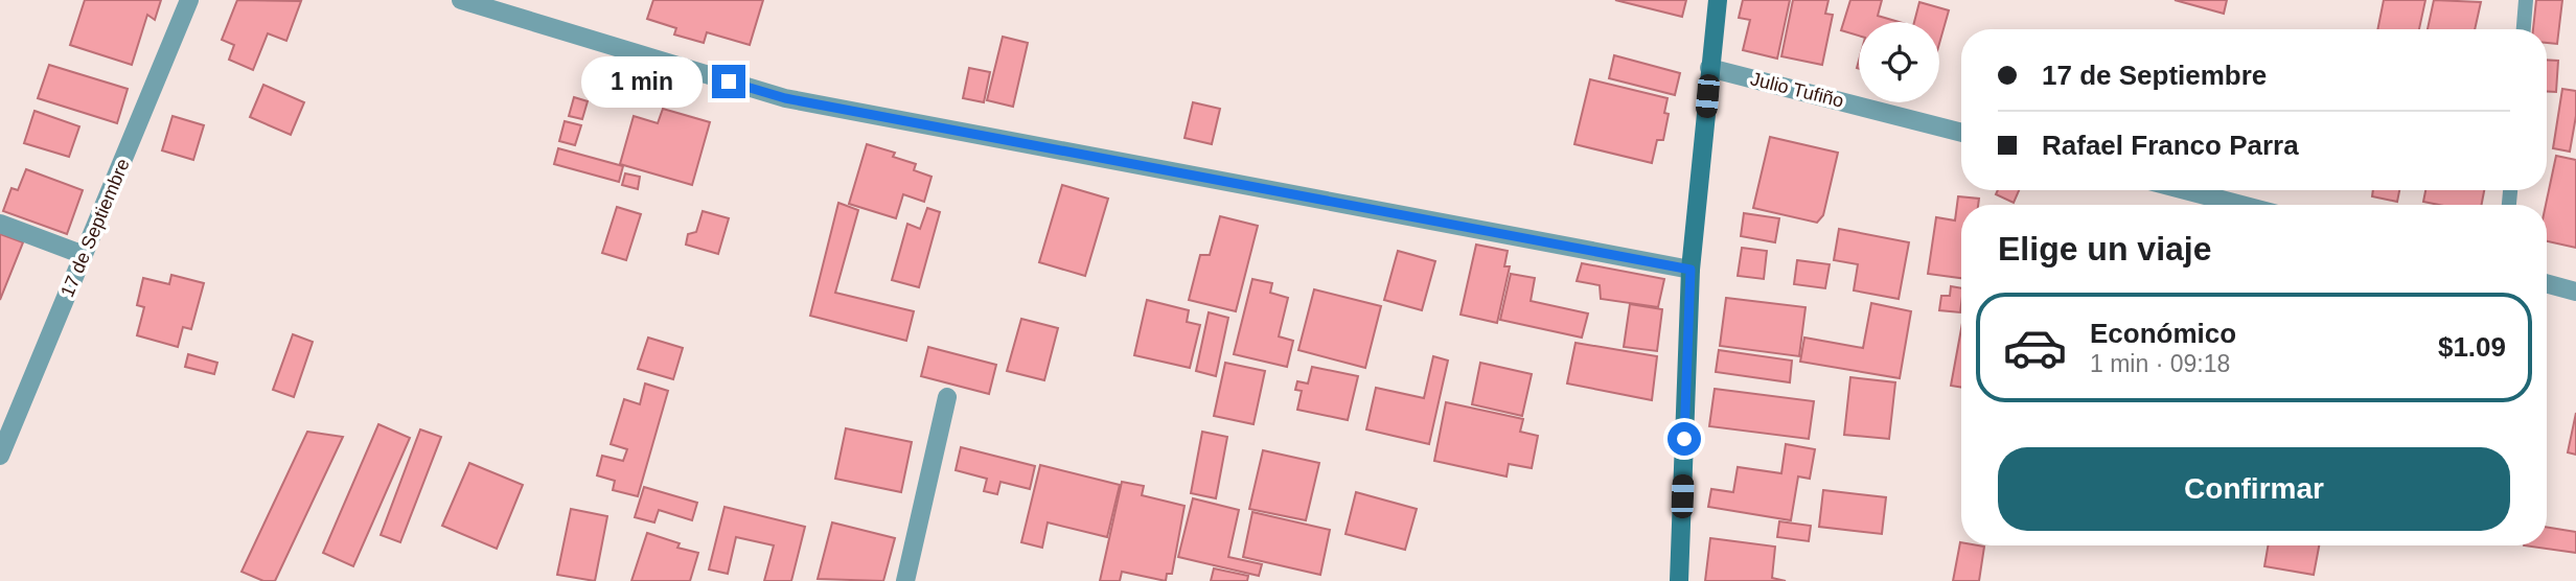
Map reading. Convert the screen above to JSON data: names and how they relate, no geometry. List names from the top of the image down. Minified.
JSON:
{"streets":{"street":["Julio Tufiño","17 de Septiembre"]},"page":{"banner":["17 de Septiembre","Rafael Franco Parra"],"bubble":"1 min","heading":"Elige un viaje","list":[{"name":"Económico","note":"1 min · 09:18","value":"$1.09"}],"buttons":"Confirmar"}}
